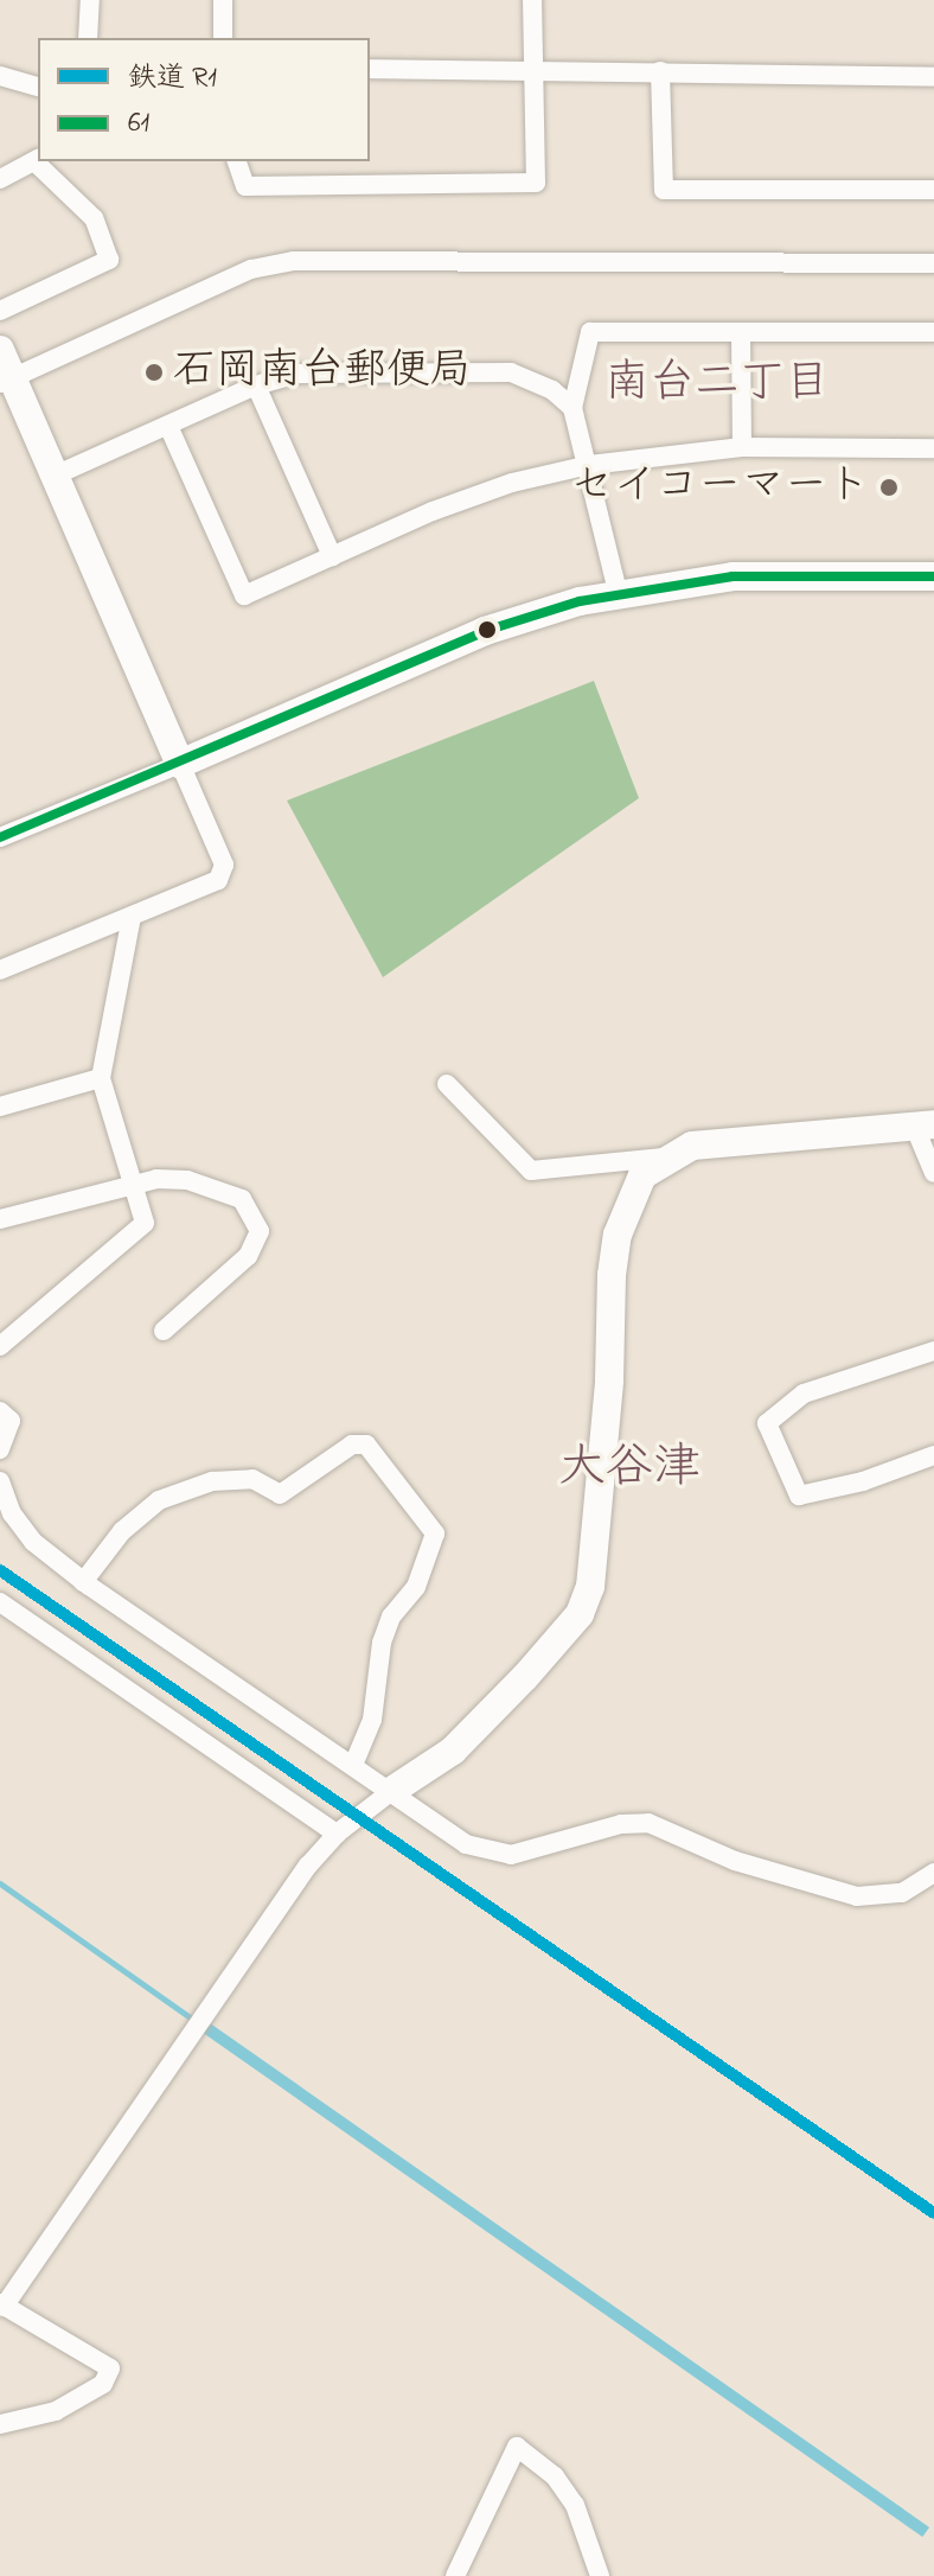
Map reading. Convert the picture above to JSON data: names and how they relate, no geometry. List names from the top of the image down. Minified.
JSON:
{"districts":["南台二丁目","大谷津"],"places":["石岡南台郵便局","セイコーマート"],"lines":["transit line 61","rail line R1"],"legend":["鉄道 R1","61"]}
